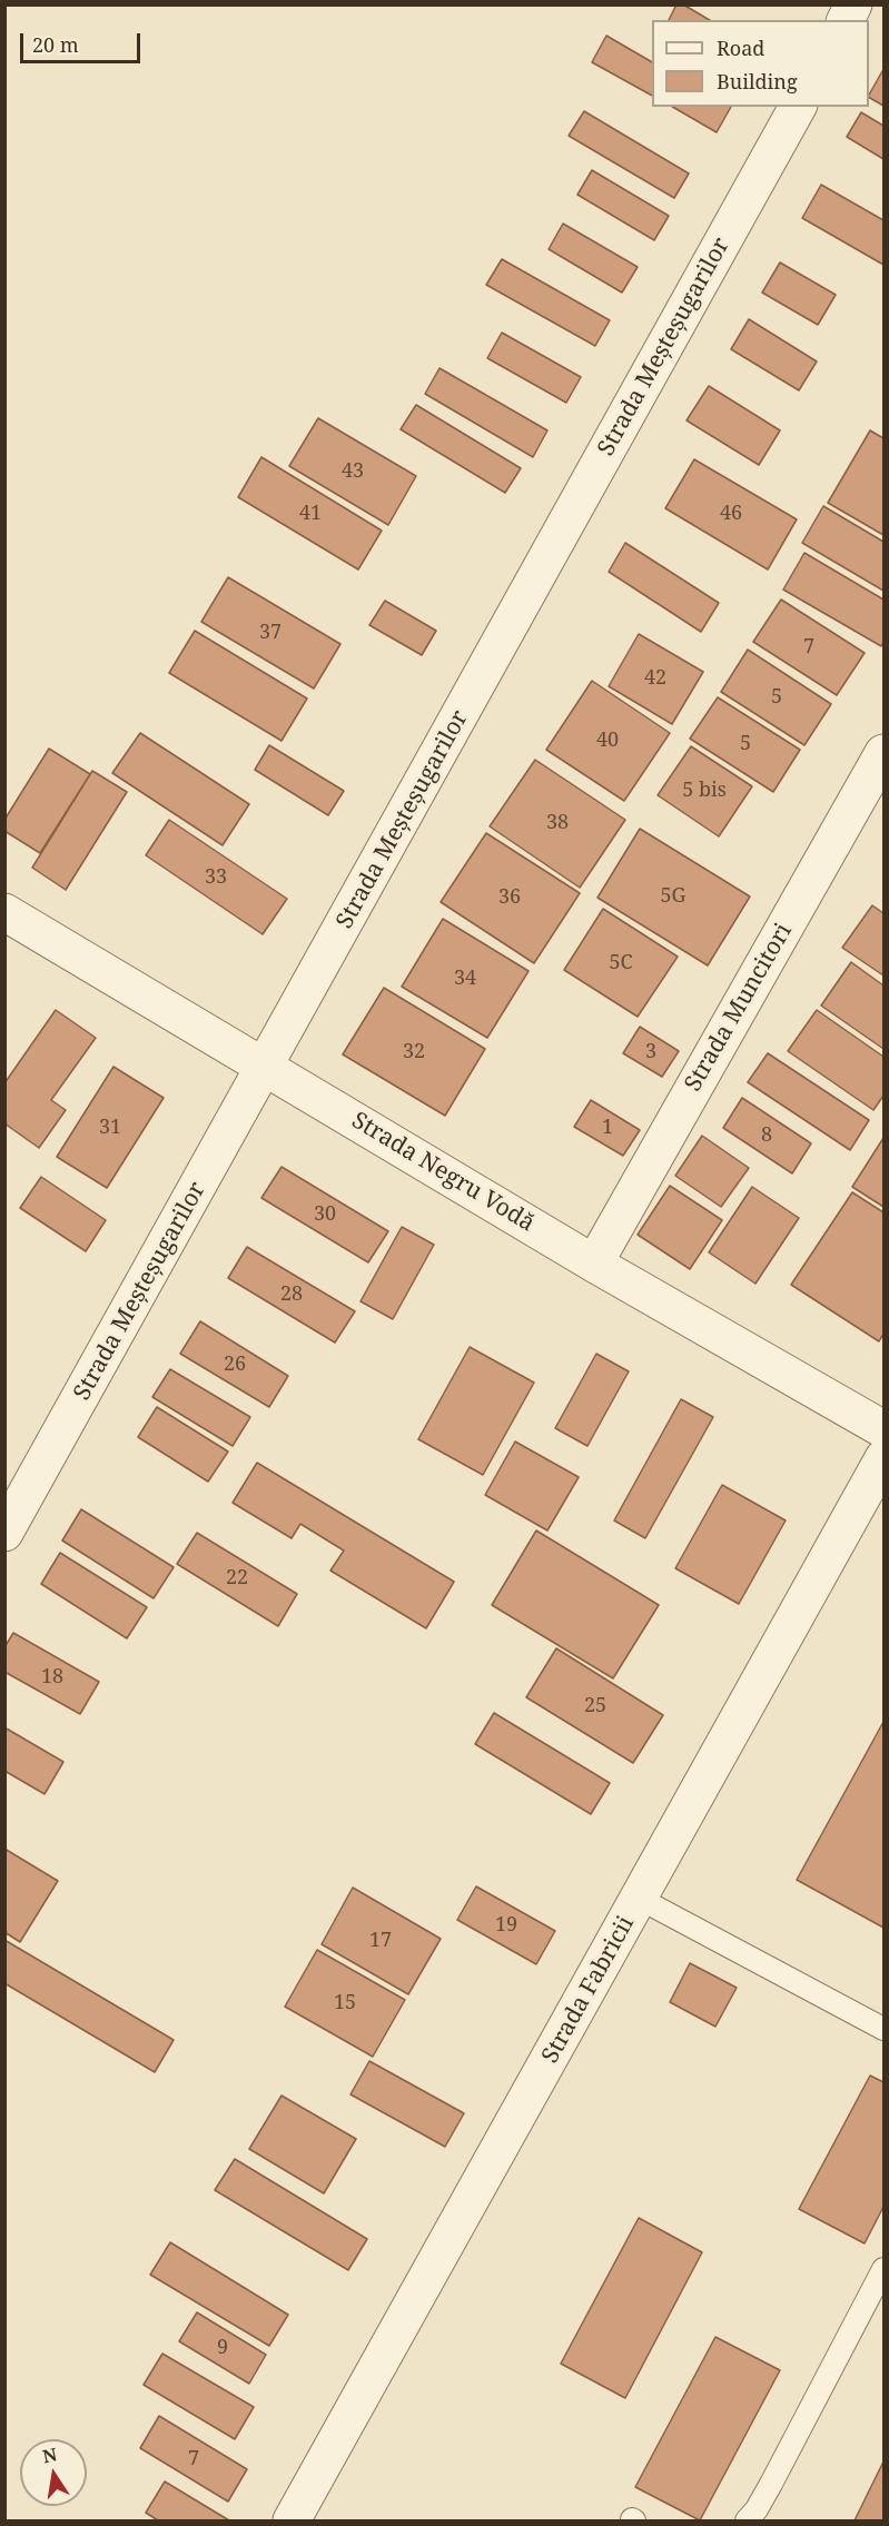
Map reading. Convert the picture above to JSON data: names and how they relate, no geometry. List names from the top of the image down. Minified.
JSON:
{"streets":{"street":["Strada Meșteșugarilor","Strada Muncitori","Strada Negru Vodă","Strada Fabricii"]},"crossings":[["Strada Meșteșugarilor","Strada Negru Vodă"],["Strada Muncitori","Strada Negru Vodă"]],"house_numbers":["43","41","46","37","7","42","5","40","5","5 bis","38","33","5G","36","5C","34","32","3","31","1","8","30","28","26","22","18","25","19","17","15","9","7"],"legend":["Road","Building"],"scale_bar":"20 m","north":"top"}
